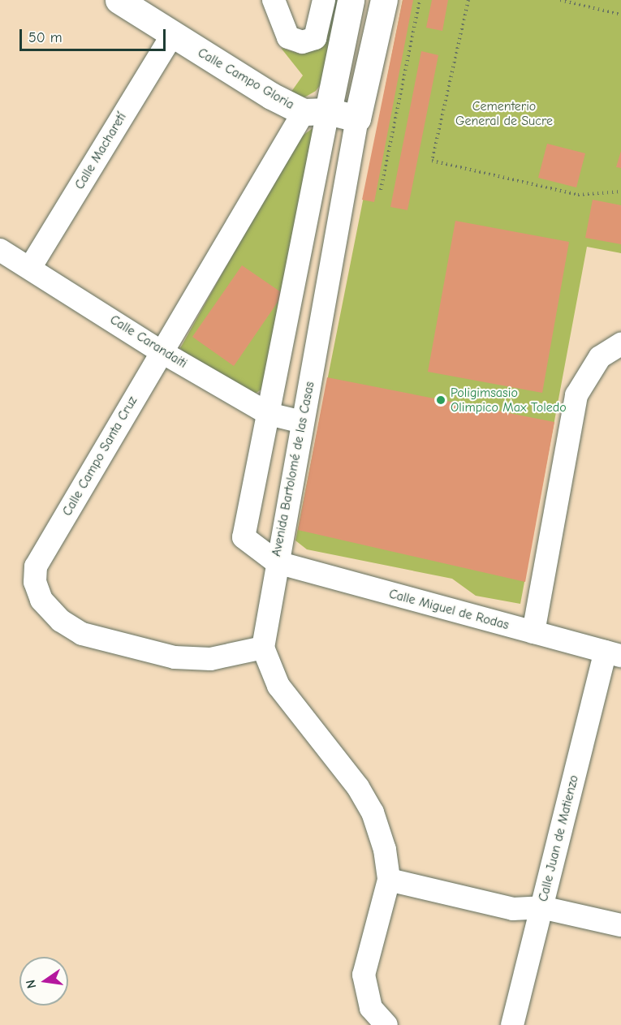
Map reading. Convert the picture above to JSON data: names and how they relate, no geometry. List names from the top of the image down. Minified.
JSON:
{"streets":{"main road":["Calle Campo Gloria","Avenida Bartolomé de las Casas"],"street":["Calle Macharetí","Calle Carandaiti","Calle Campo Santa Cruz","Calle Miguel de Rodas","Calle Juan de Matienzo"]},"crossings":[["Calle Campo Gloria","Calle Macharetí"],["Calle Campo Gloria","Calle Campo Santa Cruz"],["Calle Campo Gloria","Avenida Bartolomé de las Casas"],["Calle Macharetí","Calle Carandaiti"],["Calle Carandaiti","Calle Campo Santa Cruz"],["Calle Carandaiti","Avenida Bartolomé de las Casas"],["Calle Campo Santa Cruz","Avenida Bartolomé de las Casas"],["Avenida Bartolomé de las Casas","Calle Miguel de Rodas"],["Calle Miguel de Rodas","Calle Juan de Matienzo"]],"parks":["Cementerio General de Sucre"],"places":["Poligimsasio Olimpico Max Toledo"],"scale_bar":"50 m","north":"left"}
